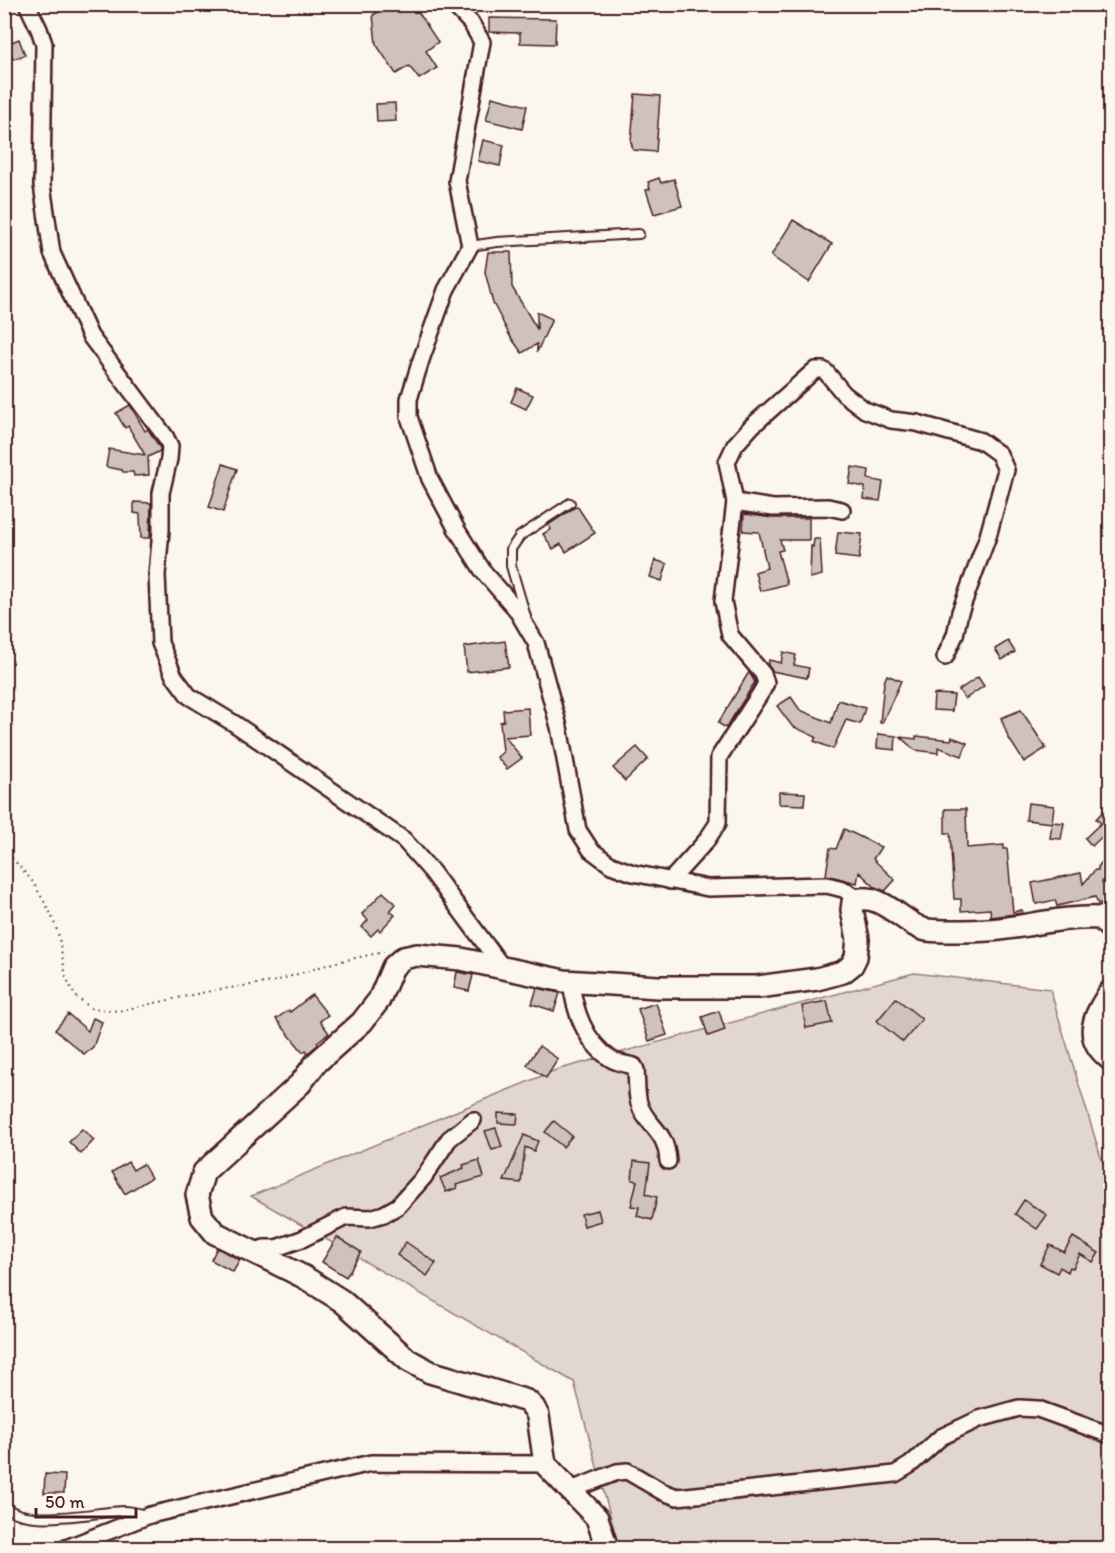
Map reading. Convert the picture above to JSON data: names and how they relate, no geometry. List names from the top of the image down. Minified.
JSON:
{"scale_bar":"50 m"}
